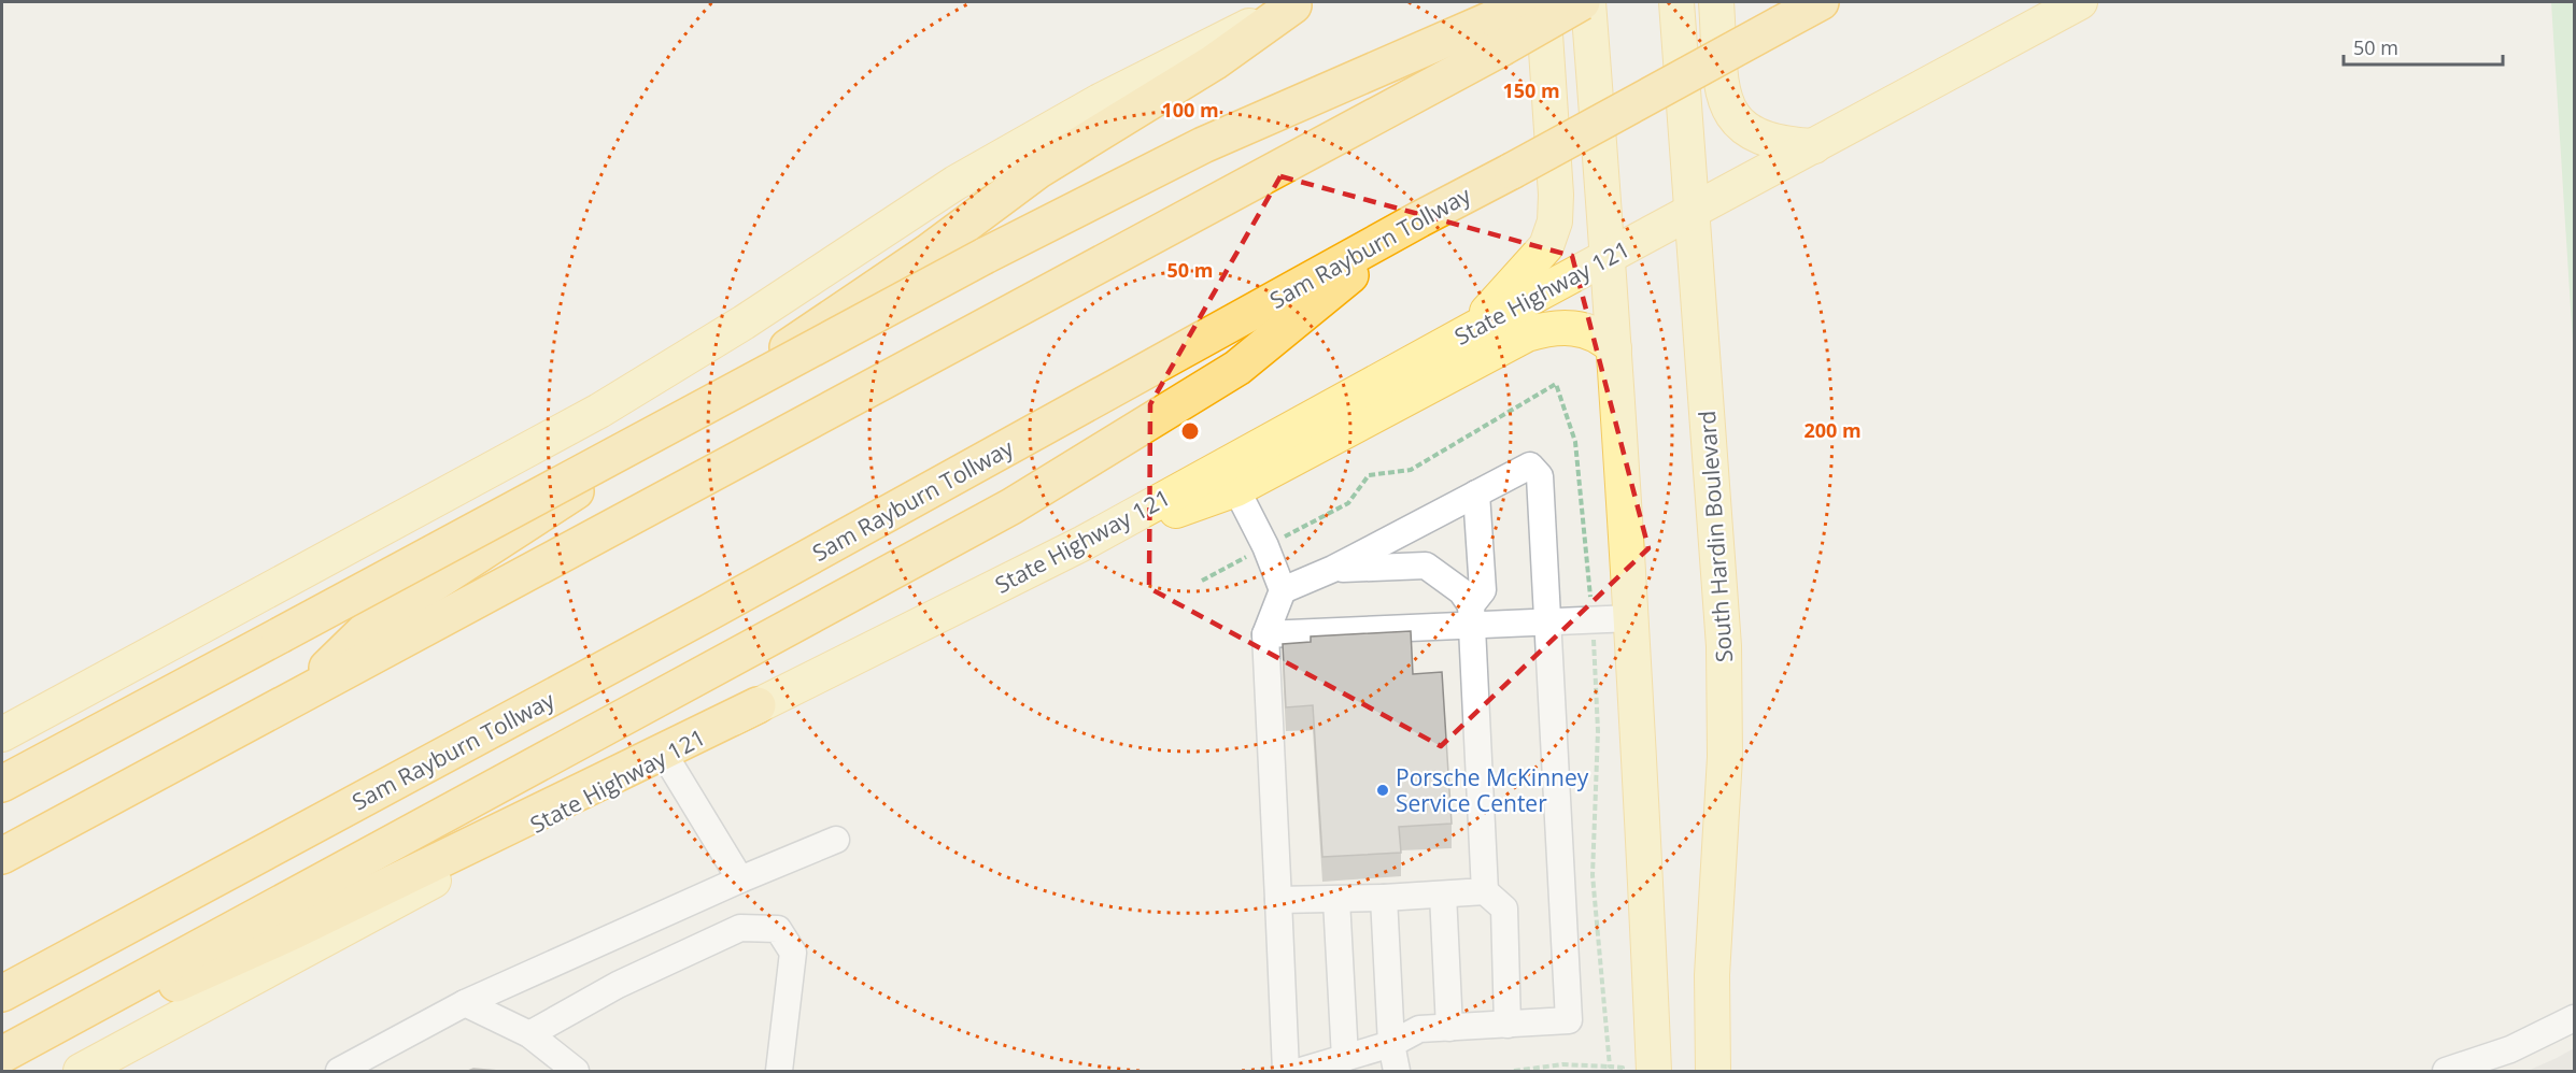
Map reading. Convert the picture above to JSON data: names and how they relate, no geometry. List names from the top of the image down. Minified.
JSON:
{"streets":{"highway":["Sam Rayburn Tollway"],"main road":["State Highway 121","South Hardin Boulevard"]},"crossings":[["State Highway 121","South Hardin Boulevard"]],"places":["Porsche McKinney Service Center"],"scale_bar":"50 m","rings":["150 m","100 m","50 m","200 m"]}
